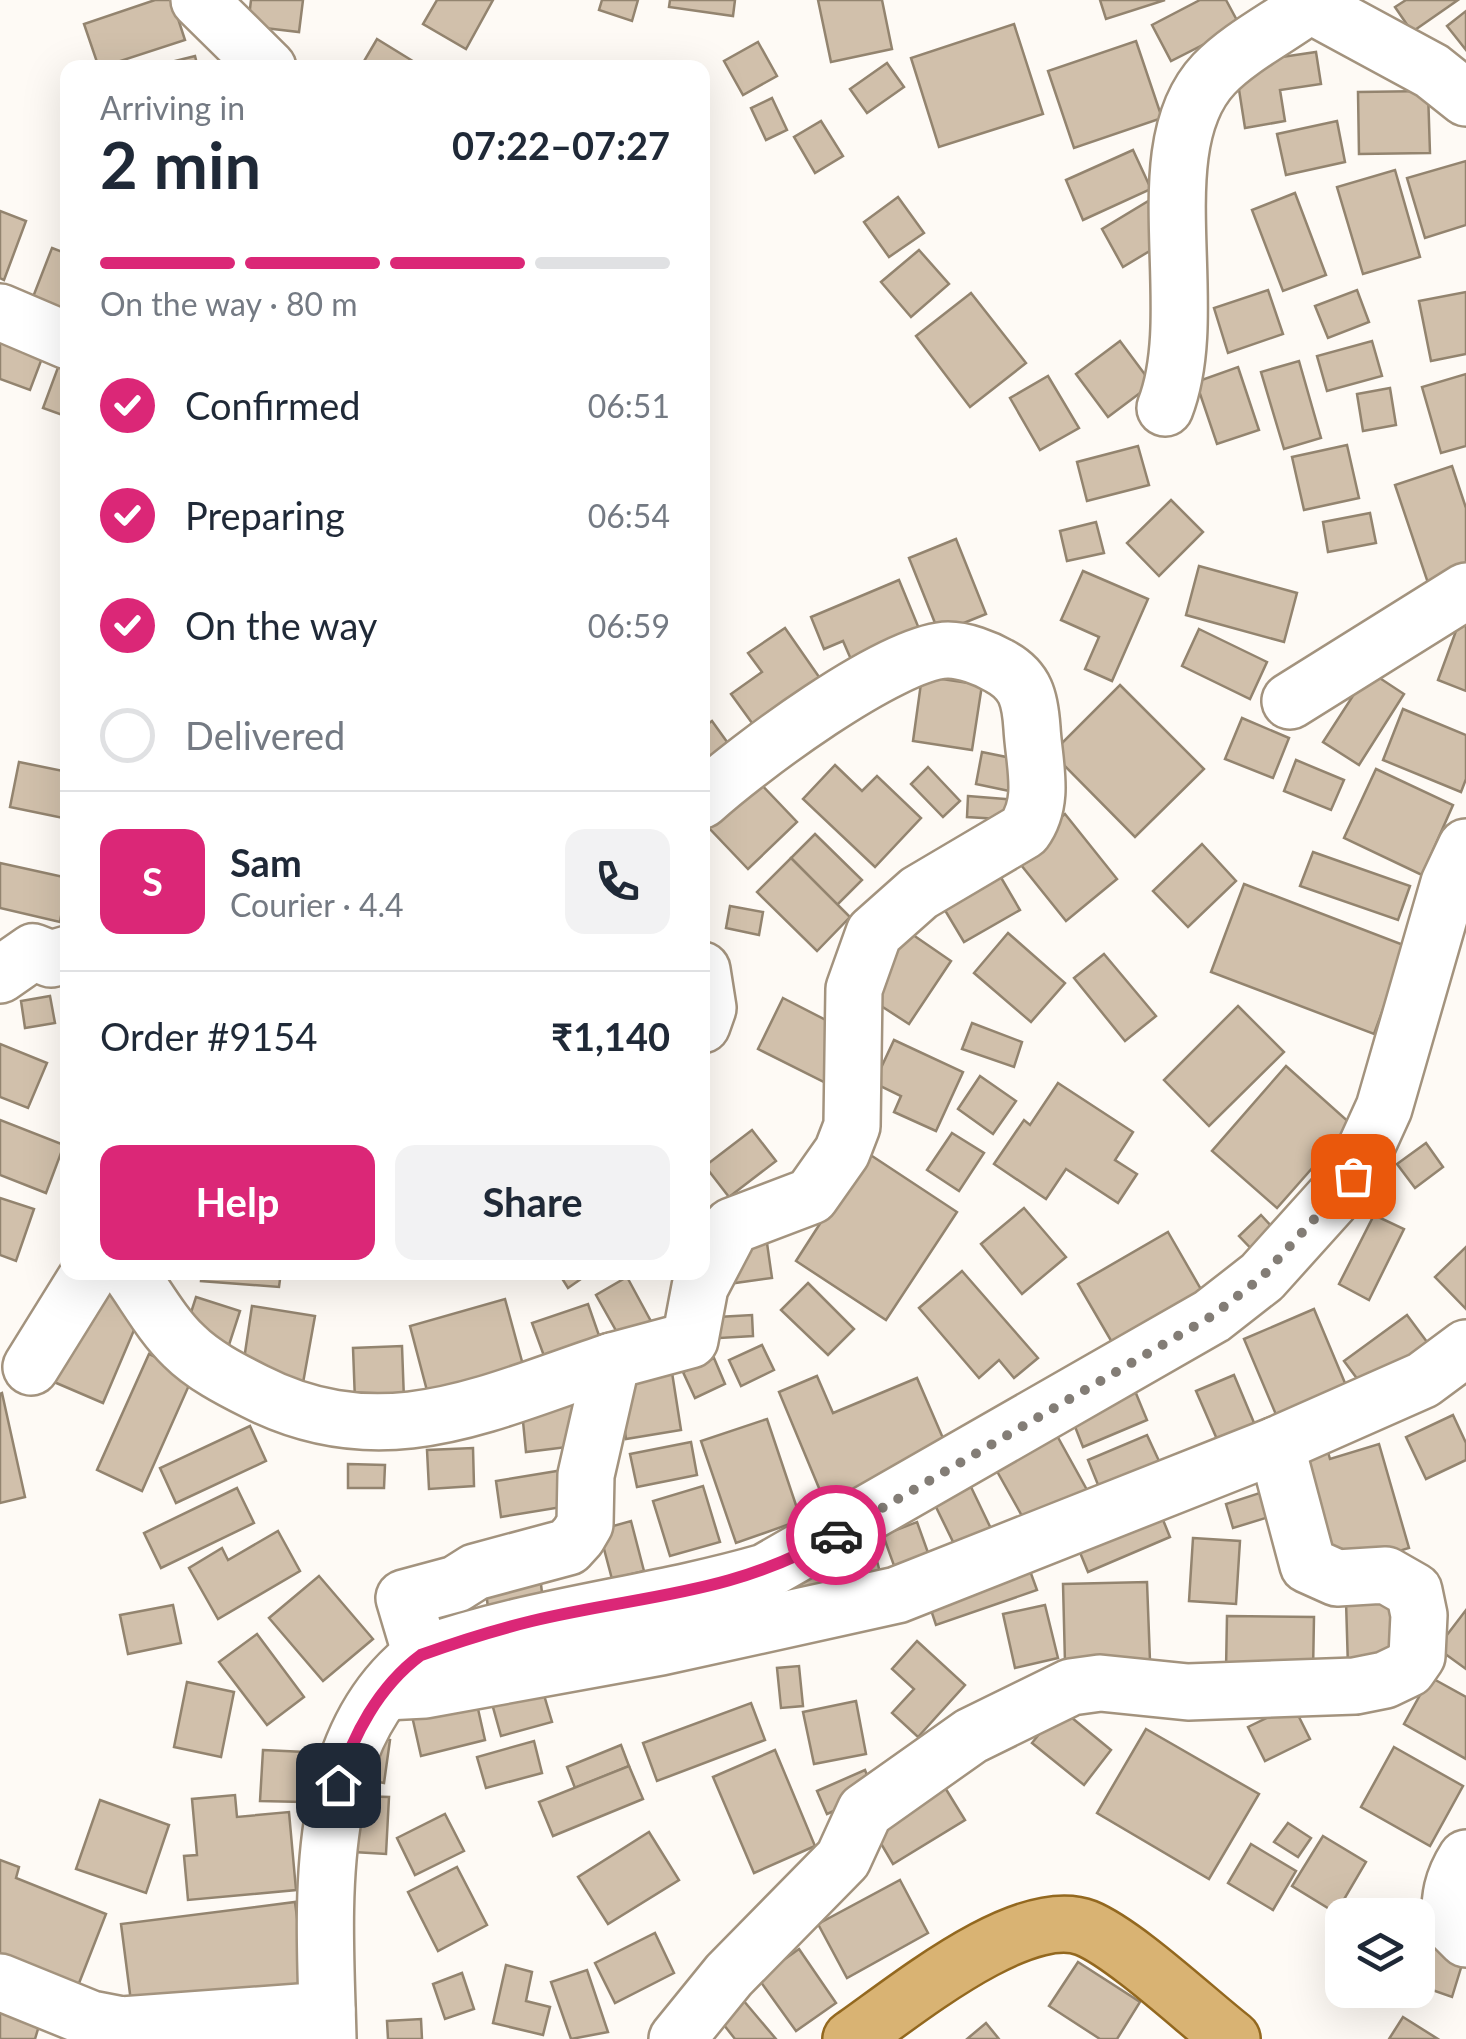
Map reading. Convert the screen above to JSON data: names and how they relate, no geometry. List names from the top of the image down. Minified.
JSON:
{"page":{"heading":["2 min","Arriving in","07:22–07:27"],"panel":["Sam","Courier · 4.4","Order #9154","₹1,140"],"bar":"On the way · 80 m","list":[["Confirmed","06:51"],["Preparing","06:54"],["On the way","06:59"],"Delivered"],"round":"S","buttons":["Help","Share"]}}
